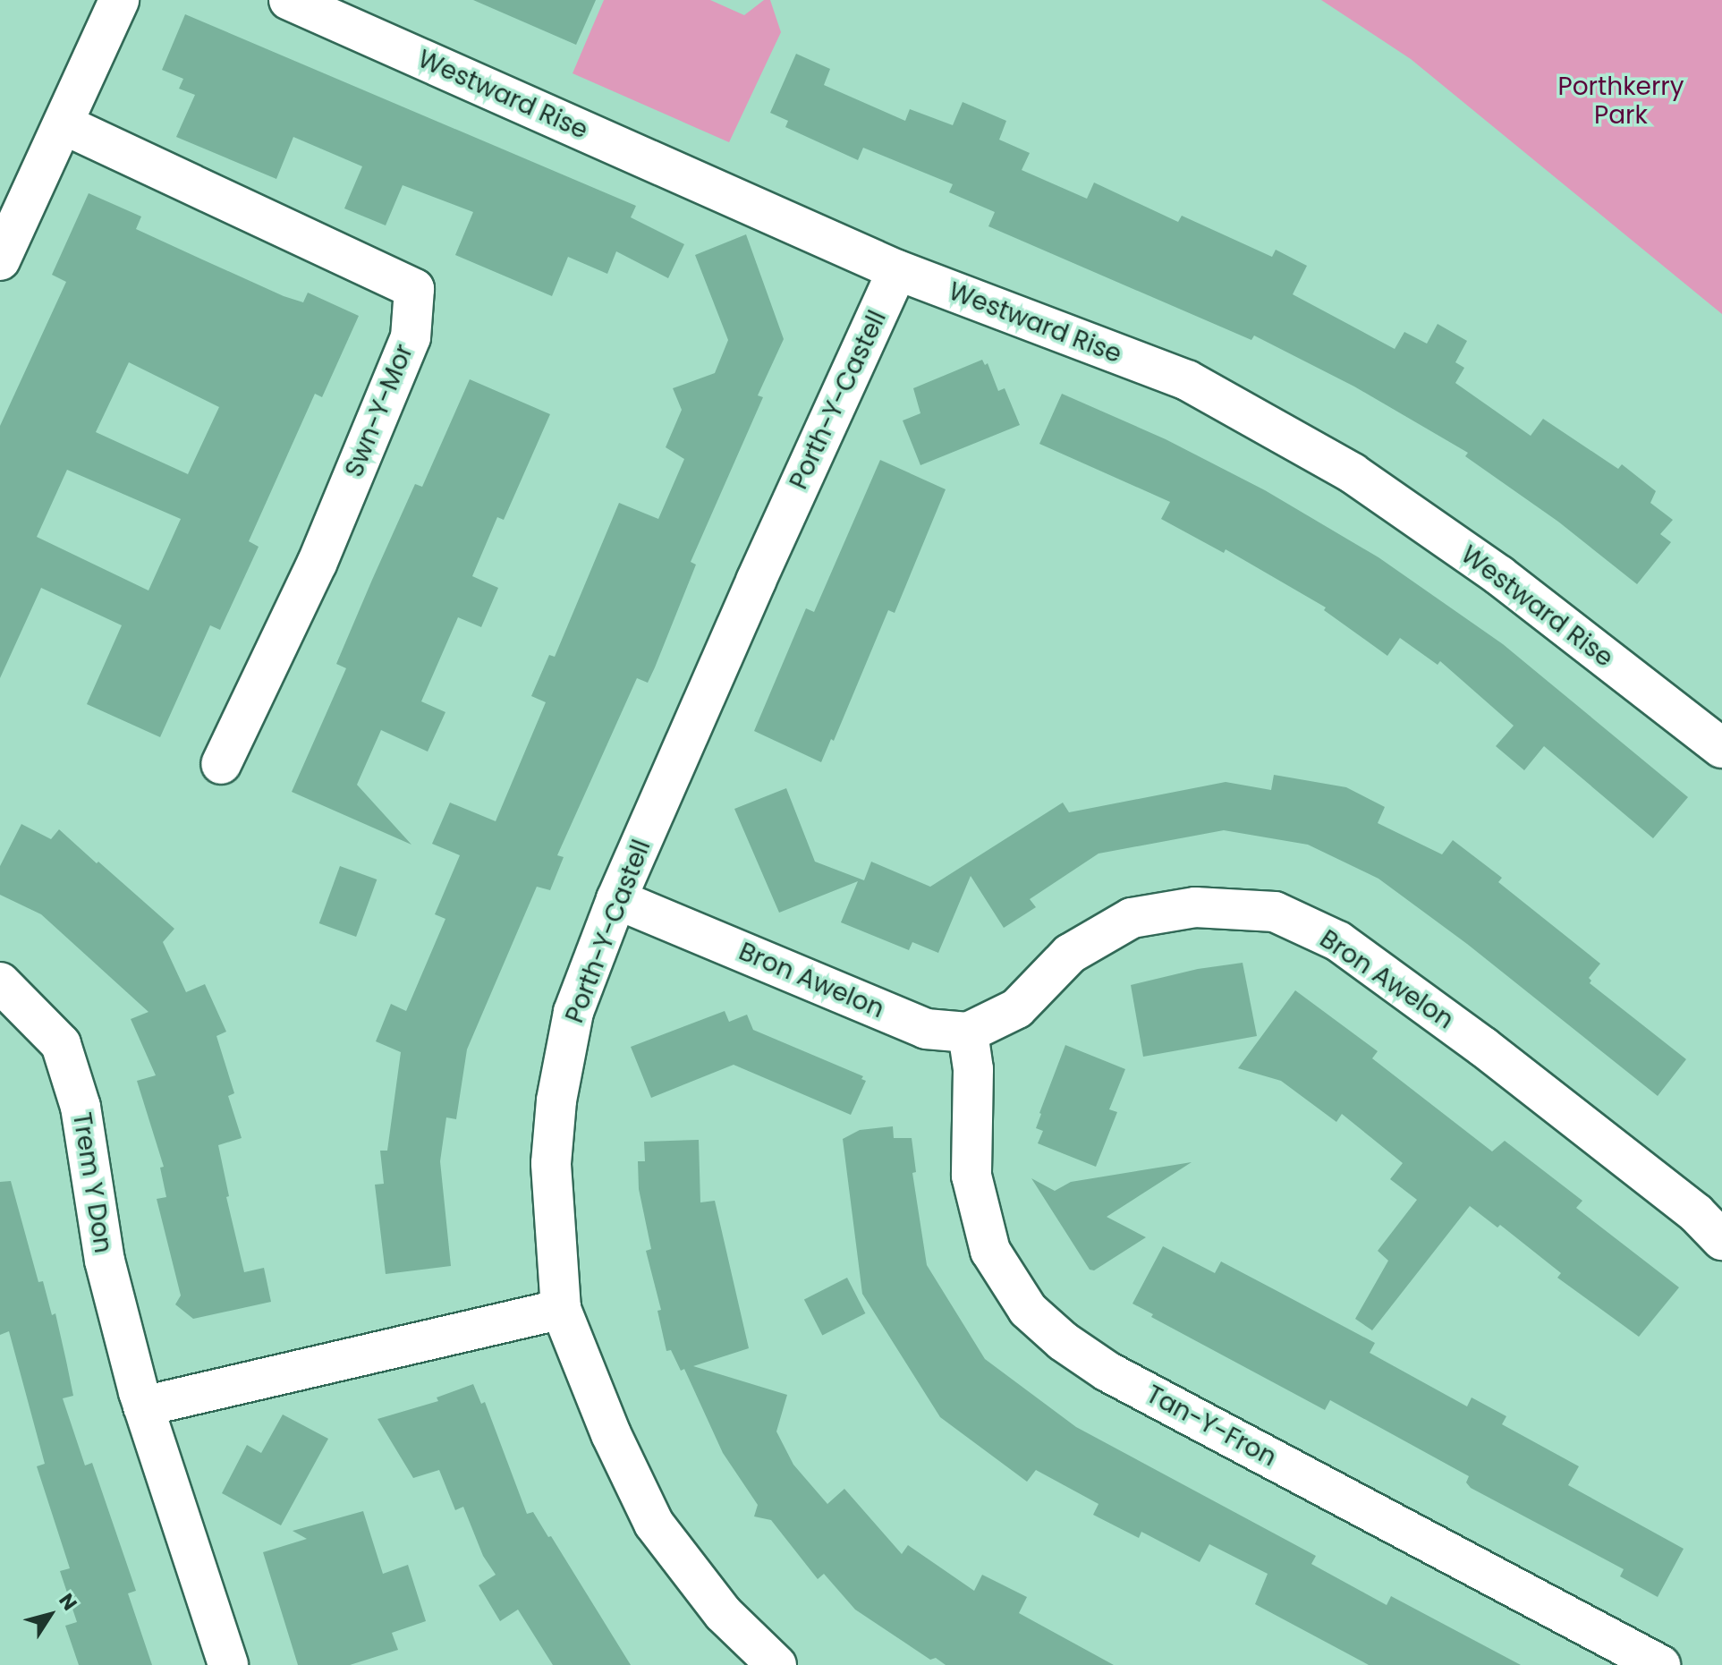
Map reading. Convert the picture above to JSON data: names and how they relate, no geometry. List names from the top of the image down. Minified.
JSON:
{"streets":{"street":["Westward Rise","Porth-Y-Castell","Swn-Y-Mor","Bron Awelon","Trem Y Don","Tan-Y-Fron"]},"crossings":[["Westward Rise","Porth-Y-Castell"],["Porth-Y-Castell","Bron Awelon"],["Bron Awelon","Tan-Y-Fron"]],"parks":["Porthkerry Park"],"north":"top right"}
